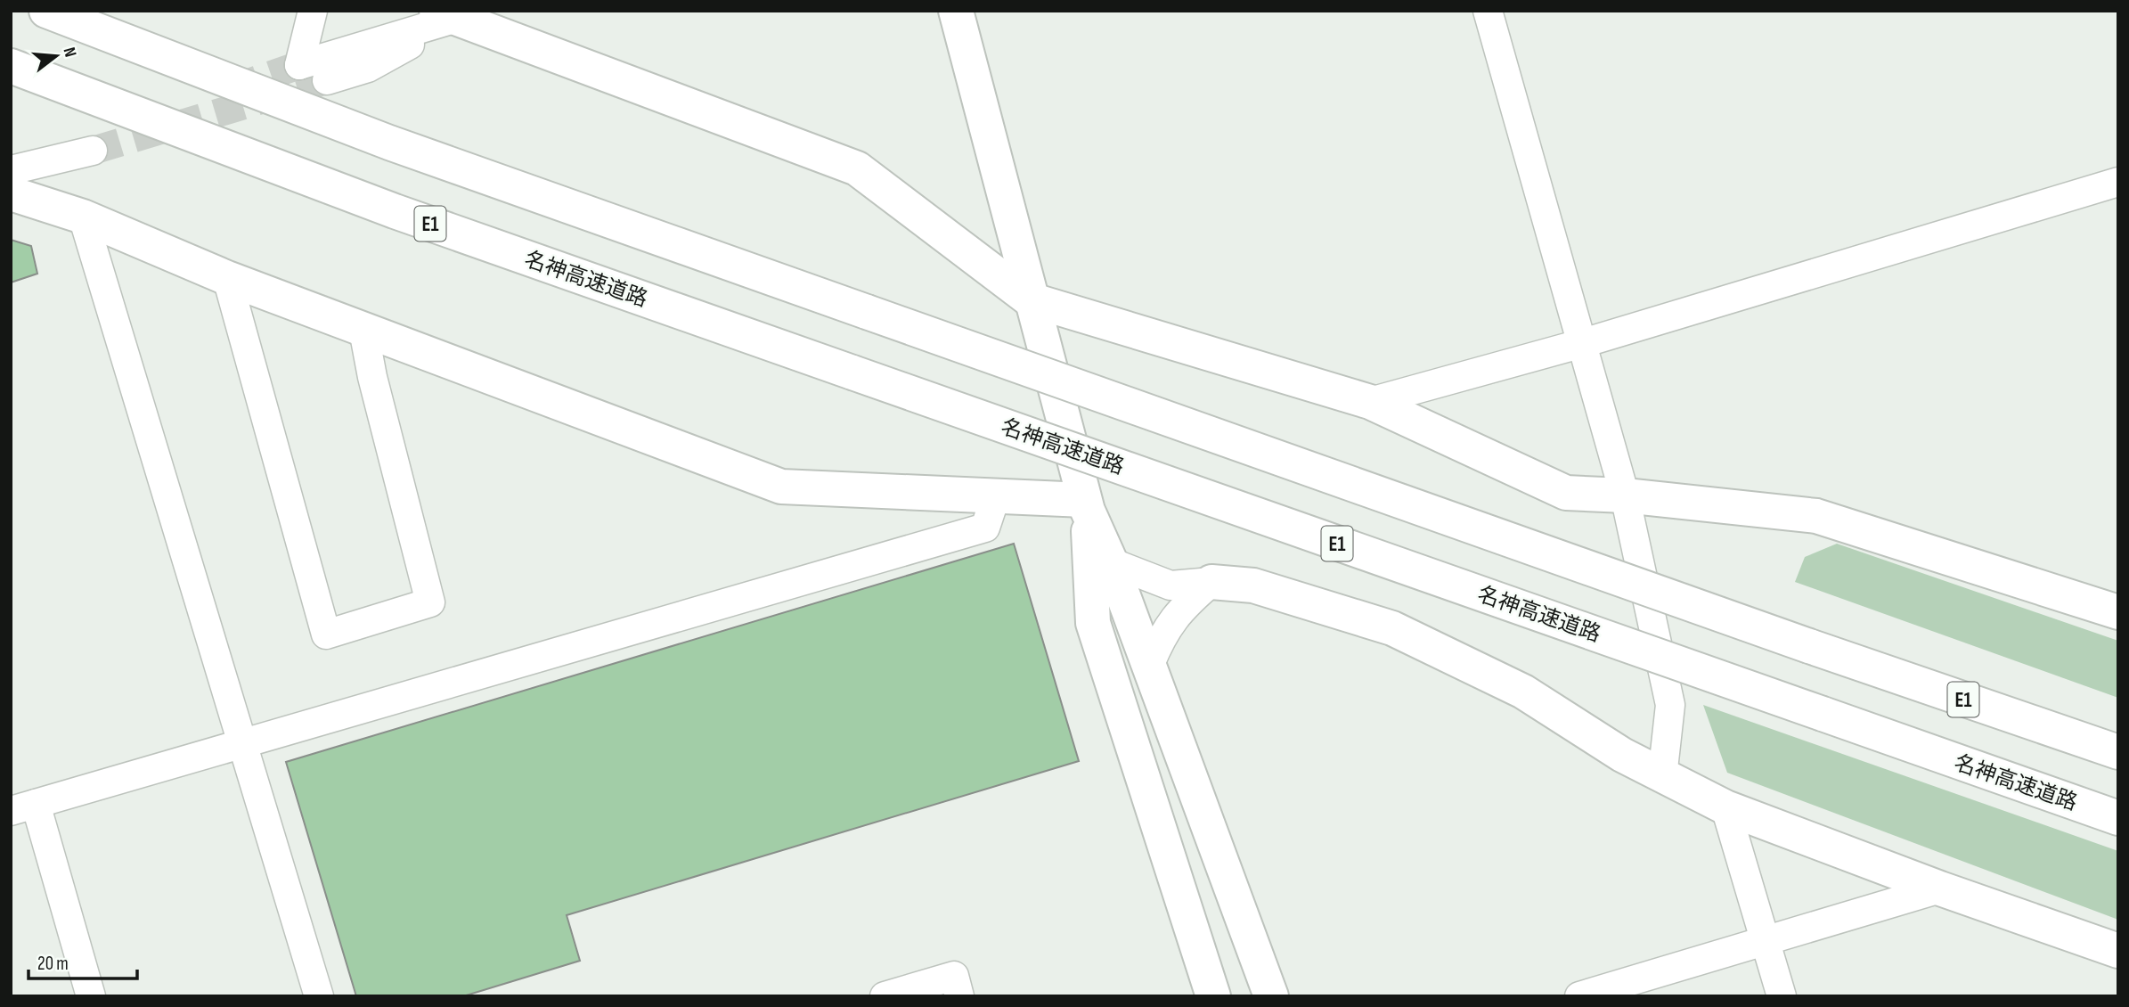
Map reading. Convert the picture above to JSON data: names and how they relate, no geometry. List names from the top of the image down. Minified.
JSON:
{"streets":{"main road":["E1","名神高速道路"]},"scale_bar":"20 m","north":"right"}
